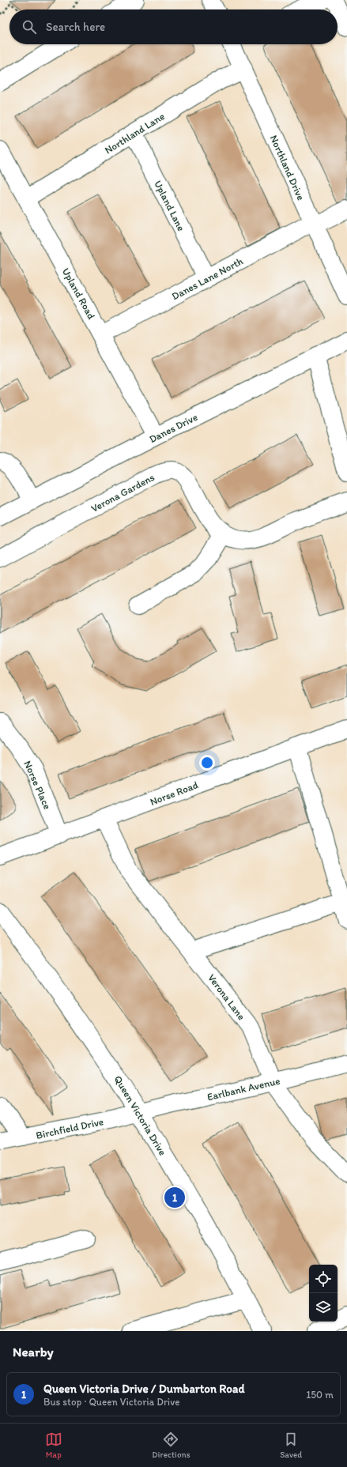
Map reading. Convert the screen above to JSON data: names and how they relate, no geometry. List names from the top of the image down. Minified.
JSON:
{"streets":{"street":["Northland Lane","Northland Drive","Upland Lane","Danes Lane North","Upland Road","Danes Drive","Verona Gardens","Norse Place","Norse Road","Verona Lane","Earlbank Avenue","Queen Victoria Drive","Birchfield Drive"]},"crossings":[["Northland Lane","Northland Drive"],["Northland Lane","Upland Lane"],["Northland Lane","Upland Road"],["Northland Drive","Danes Lane North"],["Upland Lane","Danes Lane North"],["Danes Lane North","Upland Road"],["Upland Road","Danes Drive"],["Norse Place","Norse Road"],["Norse Road","Verona Lane"],["Verona Lane","Earlbank Avenue"],["Earlbank Avenue","Queen Victoria Drive"],["Earlbank Avenue","Birchfield Drive"],["Queen Victoria Drive","Birchfield Drive"]],"page":{"search":"Search here","pins":"1","heading":"Nearby","list":[{"mark":"1","name":"Queen Victoria Drive / Dumbarton Road","note":"Bus stop · Queen Victoria Drive","value":"150 m"}],"nav":["Map","Directions","Saved"]}}
